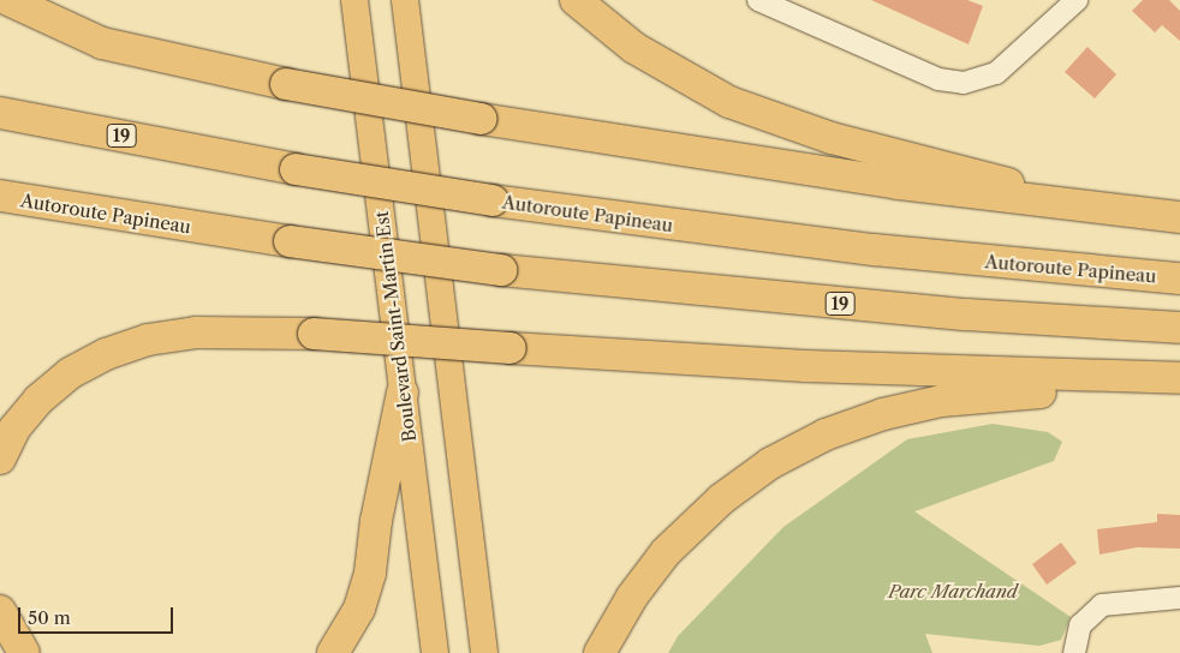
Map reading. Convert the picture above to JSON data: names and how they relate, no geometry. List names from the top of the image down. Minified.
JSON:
{"streets":{"highway":["19","Autoroute Papineau"],"main road":["Boulevard Saint-Martin Est"]},"parks":["Parc Marchand"],"scale_bar":"50 m"}
